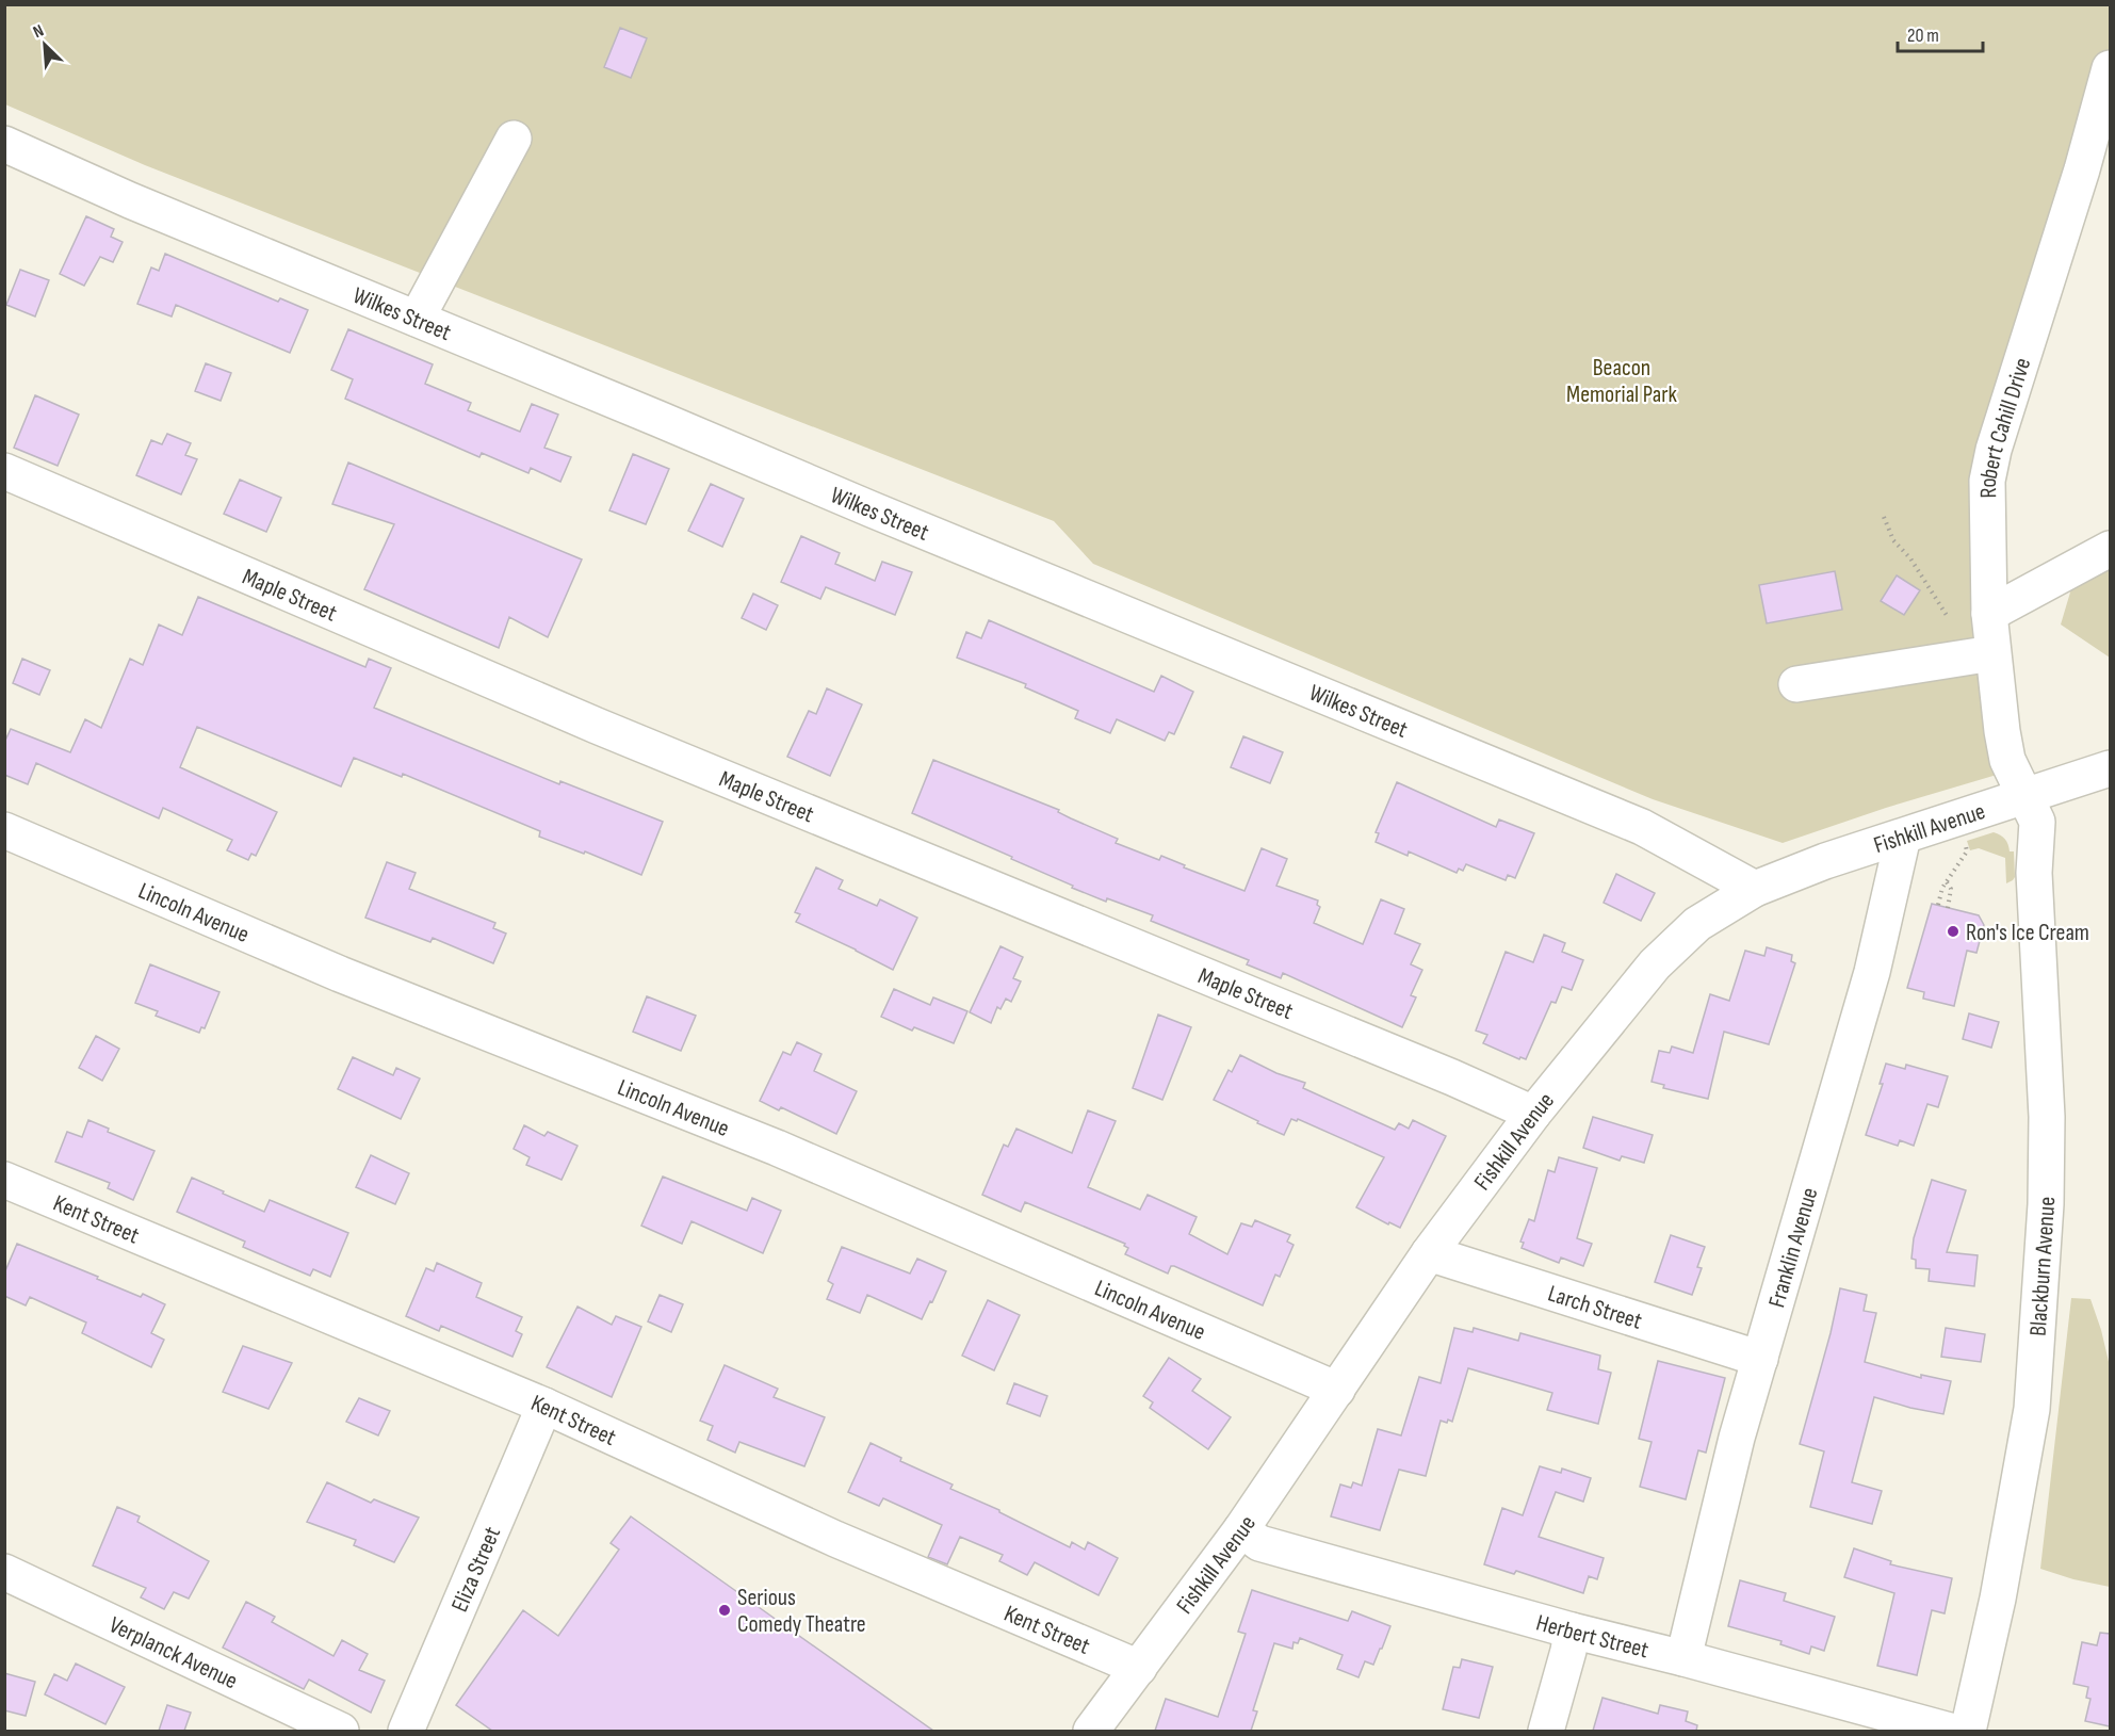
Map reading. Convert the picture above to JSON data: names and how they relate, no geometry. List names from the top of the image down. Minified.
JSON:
{"streets":{"street":["Wilkes Street","Robert Cahill Drive","Maple Street","Fishkill Avenue","Lincoln Avenue","Kent Street","Franklin Avenue","Blackburn Avenue","Larch Street","Eliza Street","Herbert Street","Verplanck Avenue"]},"crossings":[["Wilkes Street","Fishkill Avenue"],["Robert Cahill Drive","Fishkill Avenue"],["Robert Cahill Drive","Blackburn Avenue"],["Maple Street","Fishkill Avenue"],["Fishkill Avenue","Lincoln Avenue"],["Fishkill Avenue","Kent Street"],["Fishkill Avenue","Franklin Avenue"],["Fishkill Avenue","Blackburn Avenue"],["Fishkill Avenue","Larch Street"],["Fishkill Avenue","Herbert Street"],["Kent Street","Eliza Street"],["Franklin Avenue","Larch Street"],["Franklin Avenue","Herbert Street"]],"parks":["Beacon Memorial Park"],"places":["Ron's Ice Cream","Serious Comedy Theatre"],"scale_bar":"20 m","north":"top left"}
